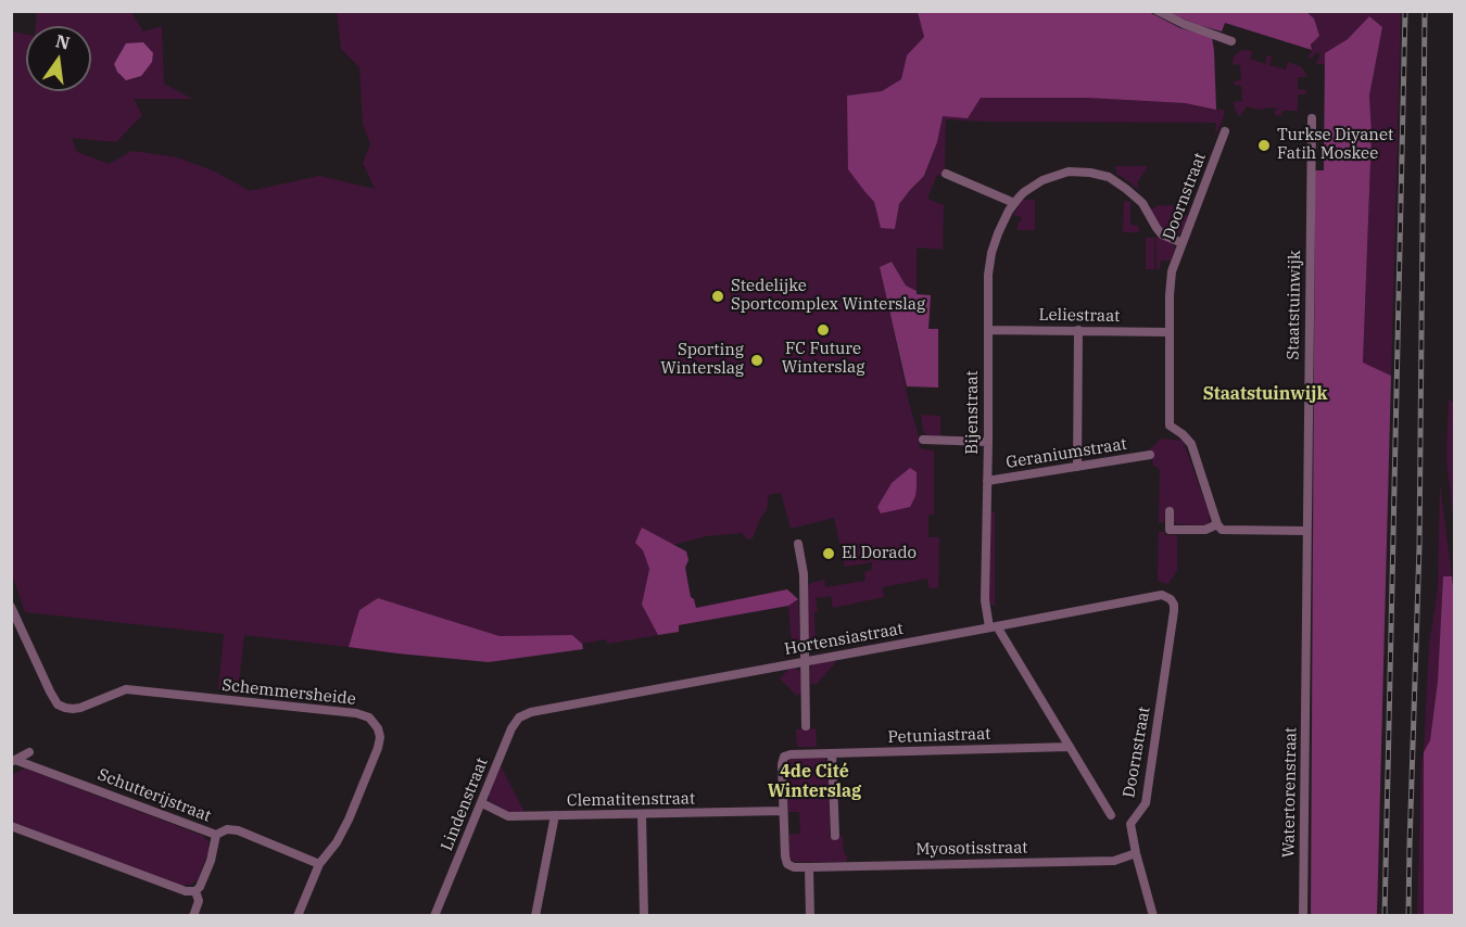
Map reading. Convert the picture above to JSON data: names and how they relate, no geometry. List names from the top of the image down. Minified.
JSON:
{"streets":{"street":["Doornstraat","Staatstuinwijk","Leliestraat","Bijenstraat","Geraniumstraat","Hortensiastraat","Schemmersheide","Petuniastraat","Watertorenstraat","Schutterijstraat","Clematitenstraat","Lindenstraat","Myosotisstraat"]},"crossings":[["Doornstraat","Leliestraat"],["Doornstraat","Bijenstraat"],["Doornstraat","Hortensiastraat"],["Doornstraat","Myosotisstraat"],["Staatstuinwijk","Watertorenstraat"],["Leliestraat","Bijenstraat"],["Bijenstraat","Geraniumstraat"],["Bijenstraat","Hortensiastraat"],["Bijenstraat","Petuniastraat"],["Hortensiastraat","Lindenstraat"],["Schemmersheide","Schutterijstraat"],["Petuniastraat","Clematitenstraat"],["Clematitenstraat","Lindenstraat"]],"districts":["Staatstuinwijk","4de Cité Winterslag"],"places":["Turkse Diyanet Fatih Moskee","Stedelijke Sportcomplex Winterslag","FC Future Winterslag","Sporting Winterslag","El Dorado"],"north":"top"}
